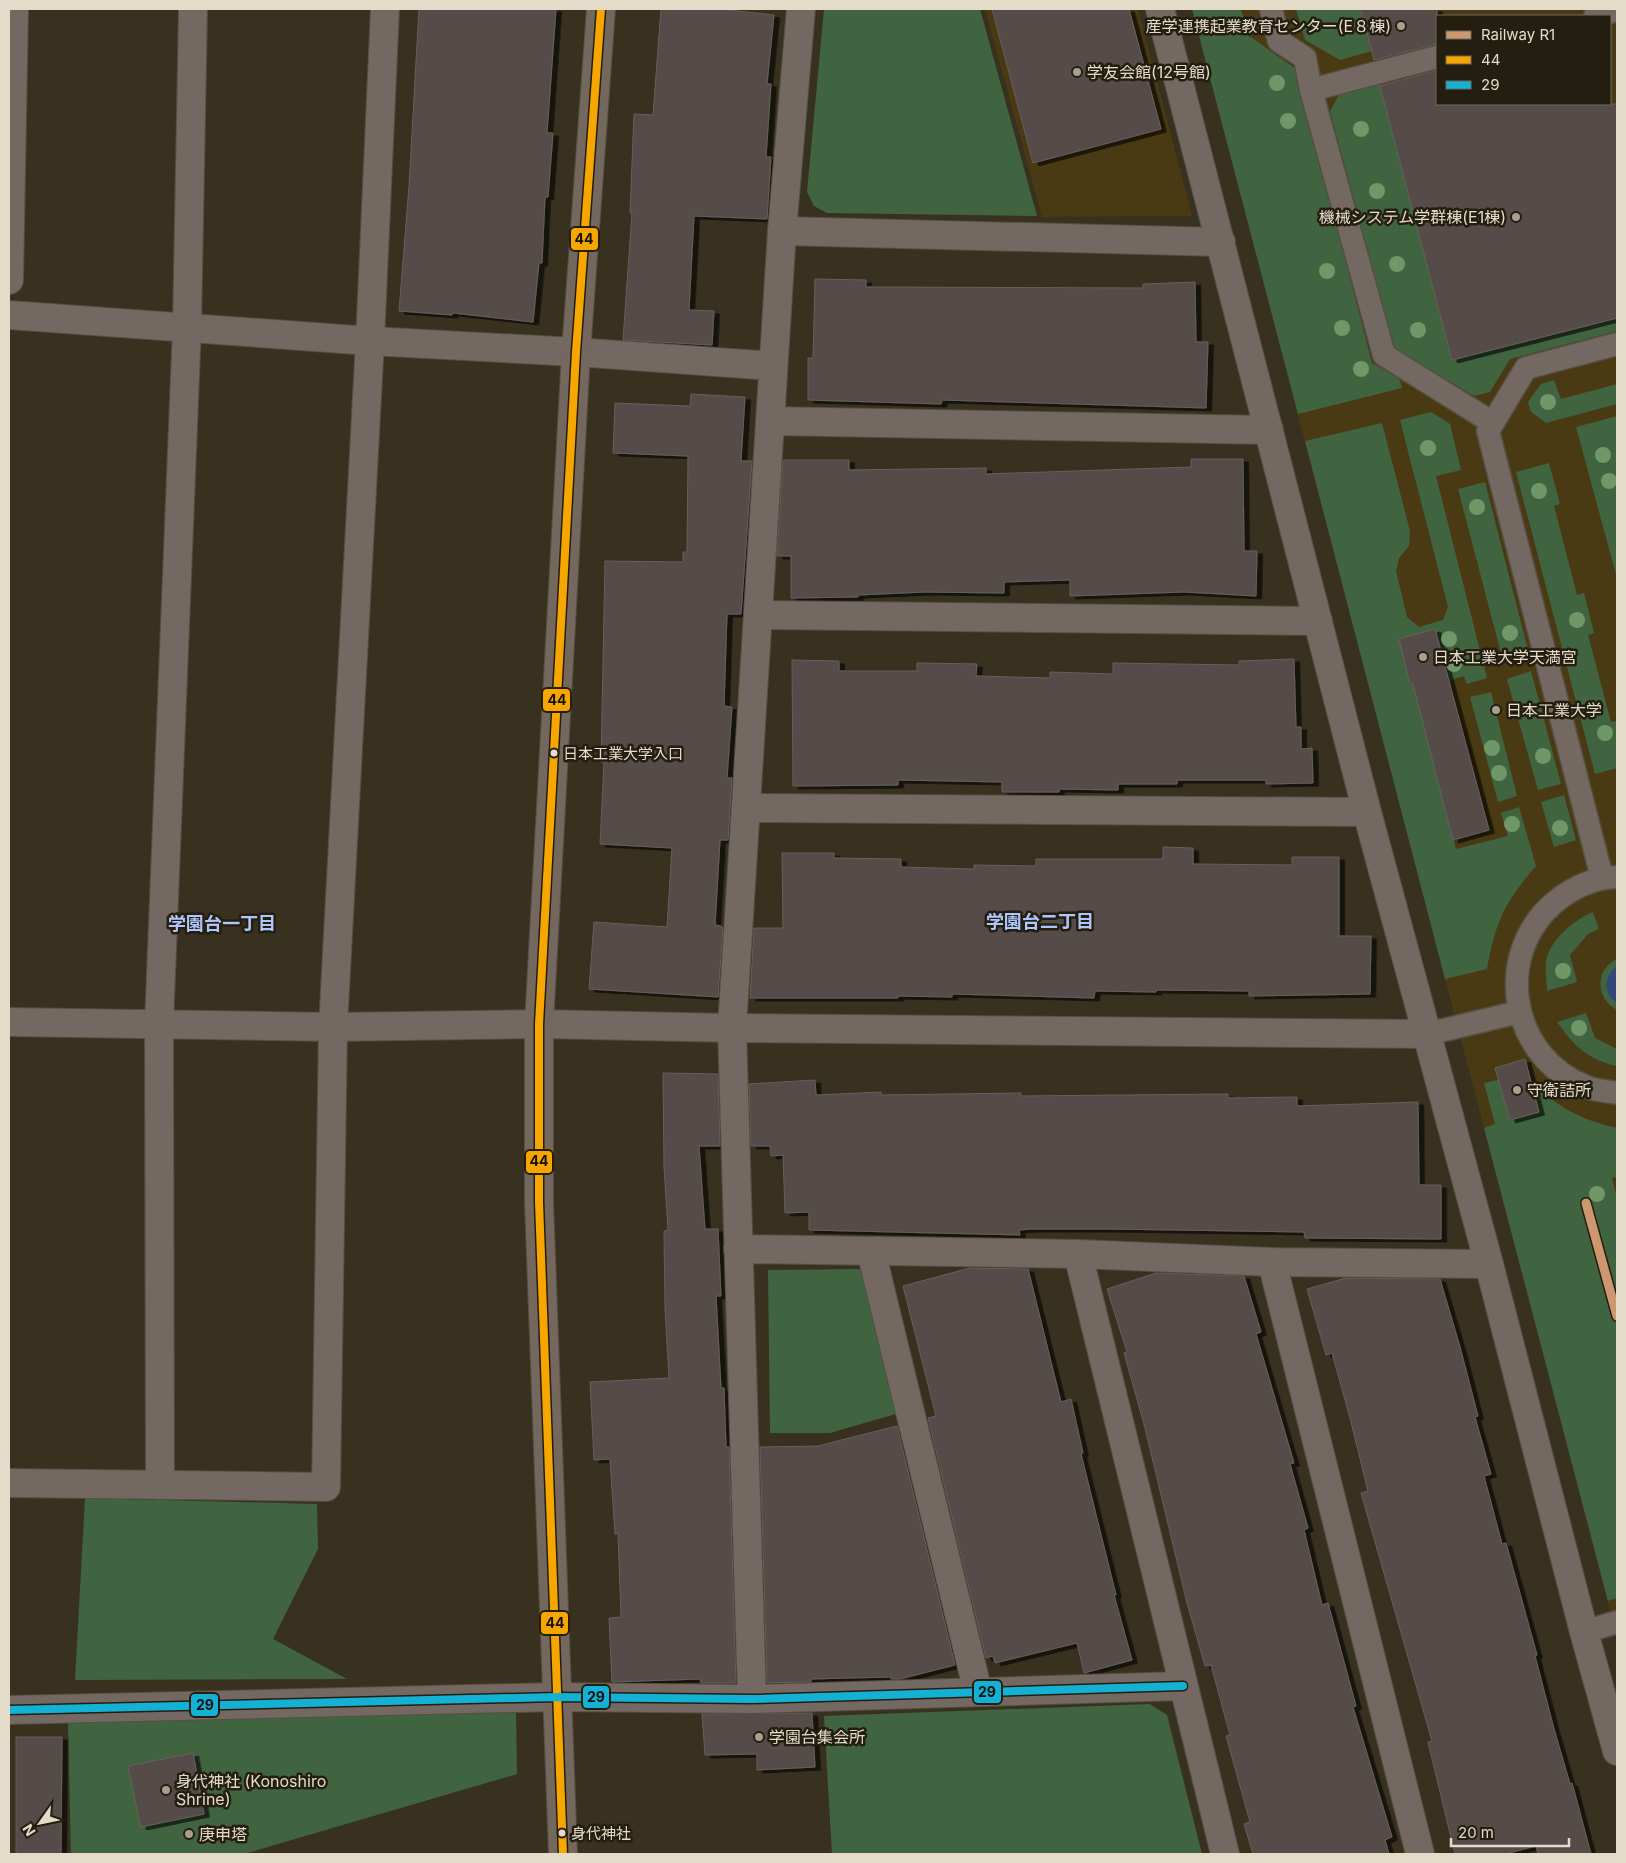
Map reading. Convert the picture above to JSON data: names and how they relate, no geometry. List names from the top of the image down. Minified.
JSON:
{"districts":["学園台二丁目","学園台一丁目"],"places":["産学連携起業教育センター(E８棟)","学友会館(12号館)","機械システム学群棟(E1棟)","日本工業大学天満宮","日本工業大学","日本工業大学入口","守衛詰所","学園台集会所","身代神社 (Konoshiro Shrine)","身代神社","庚申塔"],"lines":["transit line 44","rail line R1","transit line 29"],"legend":["Railway R1","44","29"],"scale_bar":"20 m","north":"bottom left"}
